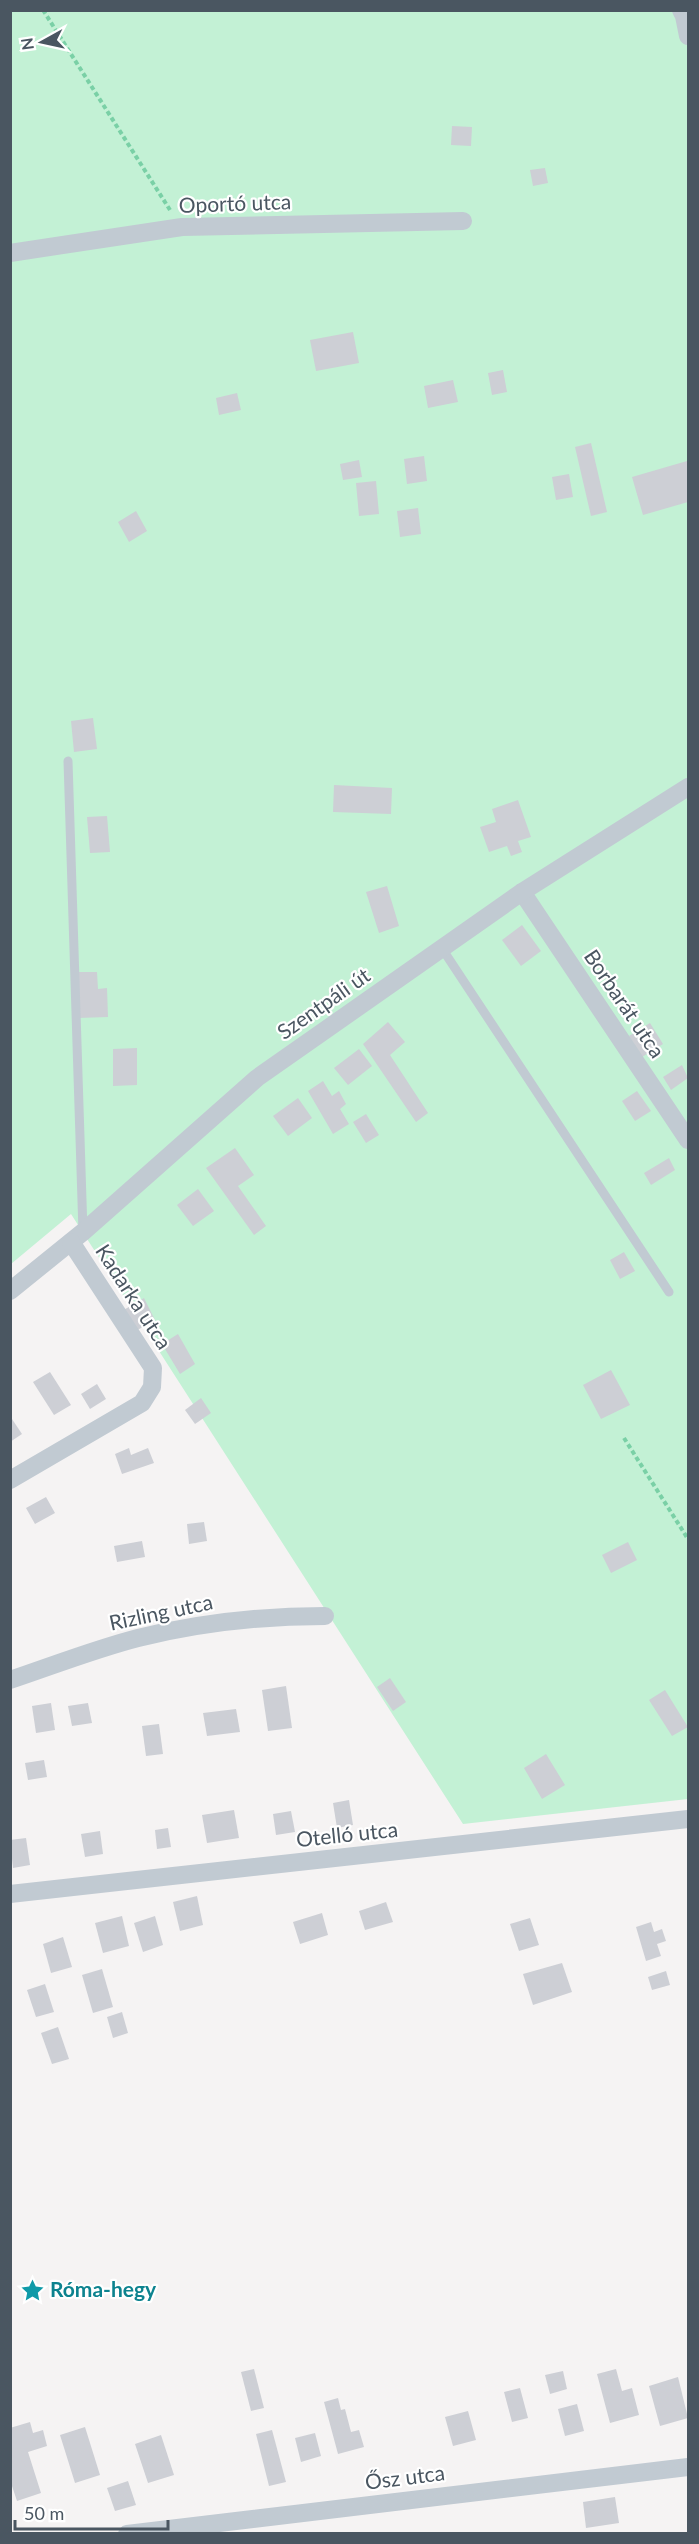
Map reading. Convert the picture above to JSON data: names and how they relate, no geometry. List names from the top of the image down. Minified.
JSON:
{"streets":{"street":["Oportó utca","Szentpáli út","Borbarát utca","Kadarka utca","Rizling utca","Otelló utca","Ősz utca"]},"crossings":[["Szentpáli út","Borbarát utca"],["Szentpáli út","Kadarka utca"]],"places":{"place":["Róma-hegy"]},"scale_bar":"50 m","north":"left"}
